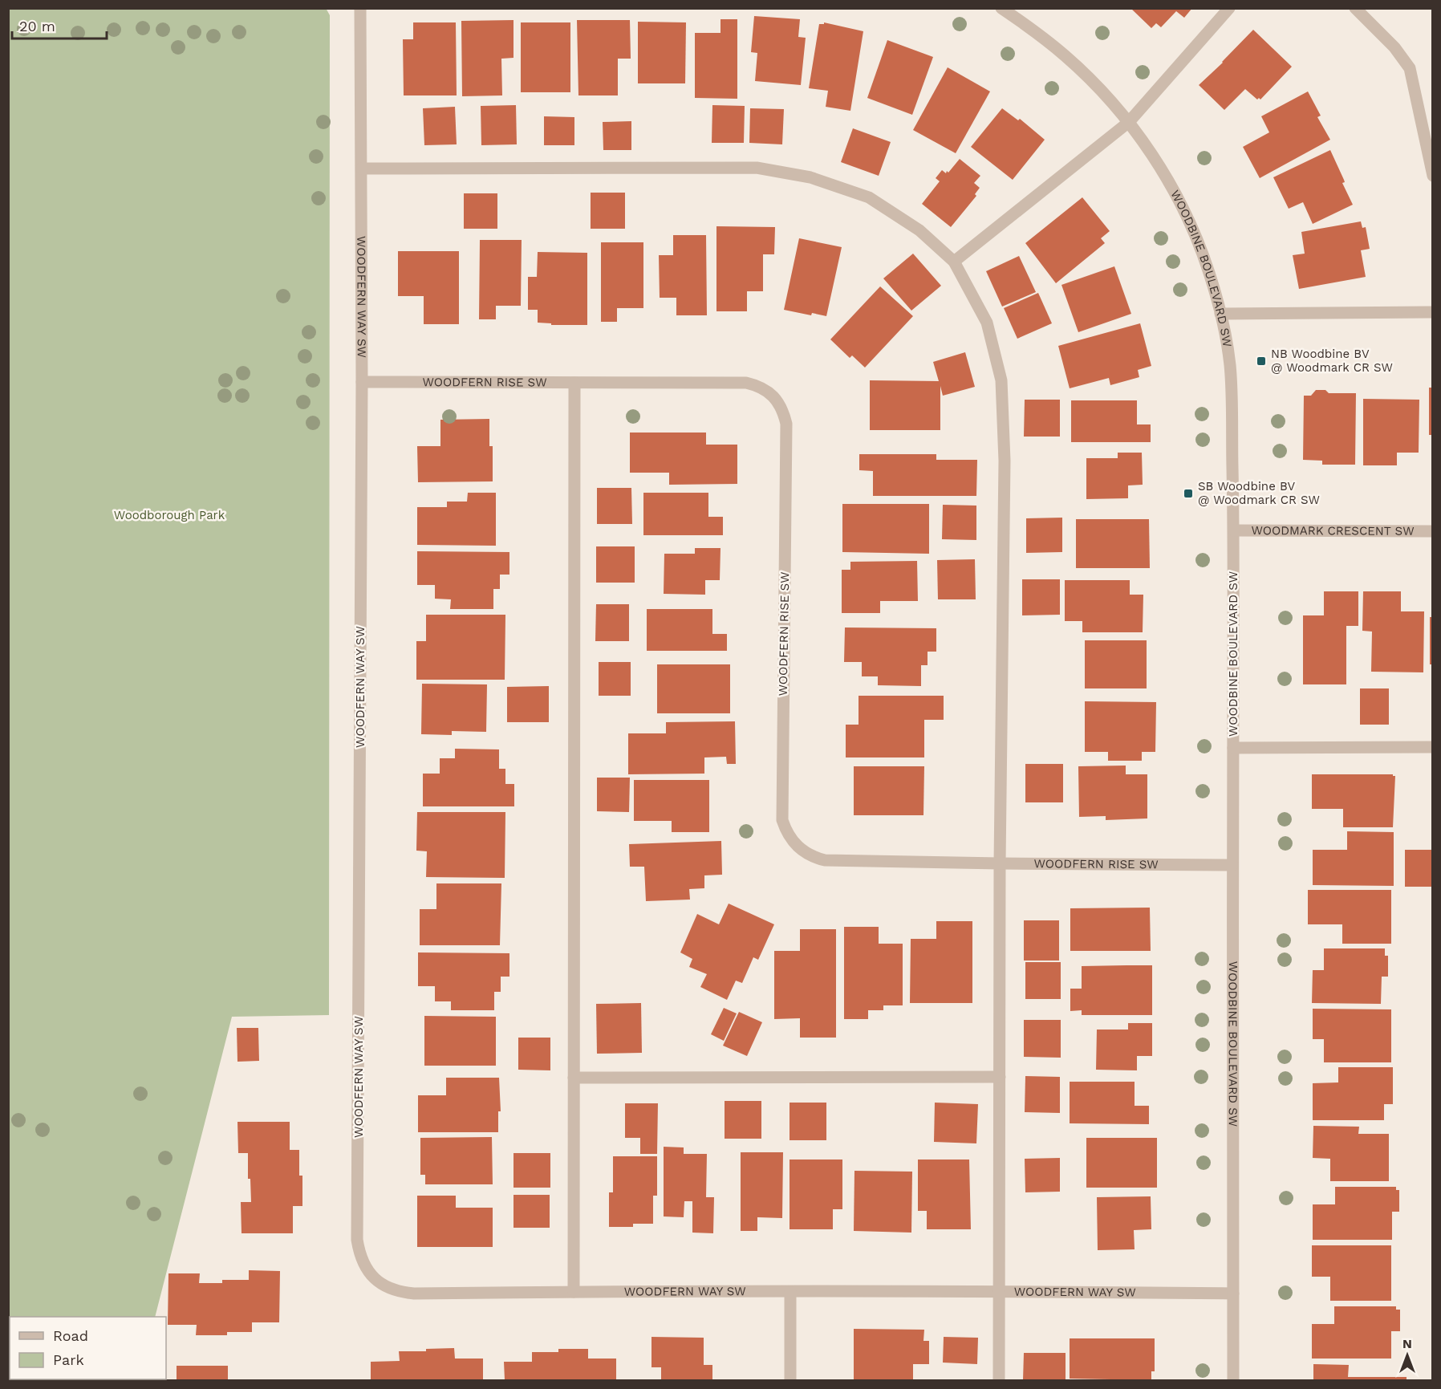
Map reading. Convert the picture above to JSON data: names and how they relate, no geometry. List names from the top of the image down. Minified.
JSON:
{"streets":{"street":["WOODBINE BOULEVARD SW","WOODFERN WAY SW","WOODFERN RISE SW","WOODMARK CRESCENT SW"]},"crossings":[["WOODBINE BOULEVARD SW","WOODFERN WAY SW"],["WOODBINE BOULEVARD SW","WOODFERN RISE SW"],["WOODBINE BOULEVARD SW","WOODMARK CRESCENT SW"],["WOODFERN WAY SW","WOODFERN RISE SW"]],"parks":["Woodborough Park"],"places":{"transit":["NB Woodbine BV @ Woodmark CR SW","SB Woodbine BV @ Woodmark CR SW"]},"legend":["Road","Park"],"scale_bar":"20 m","north":"top"}
